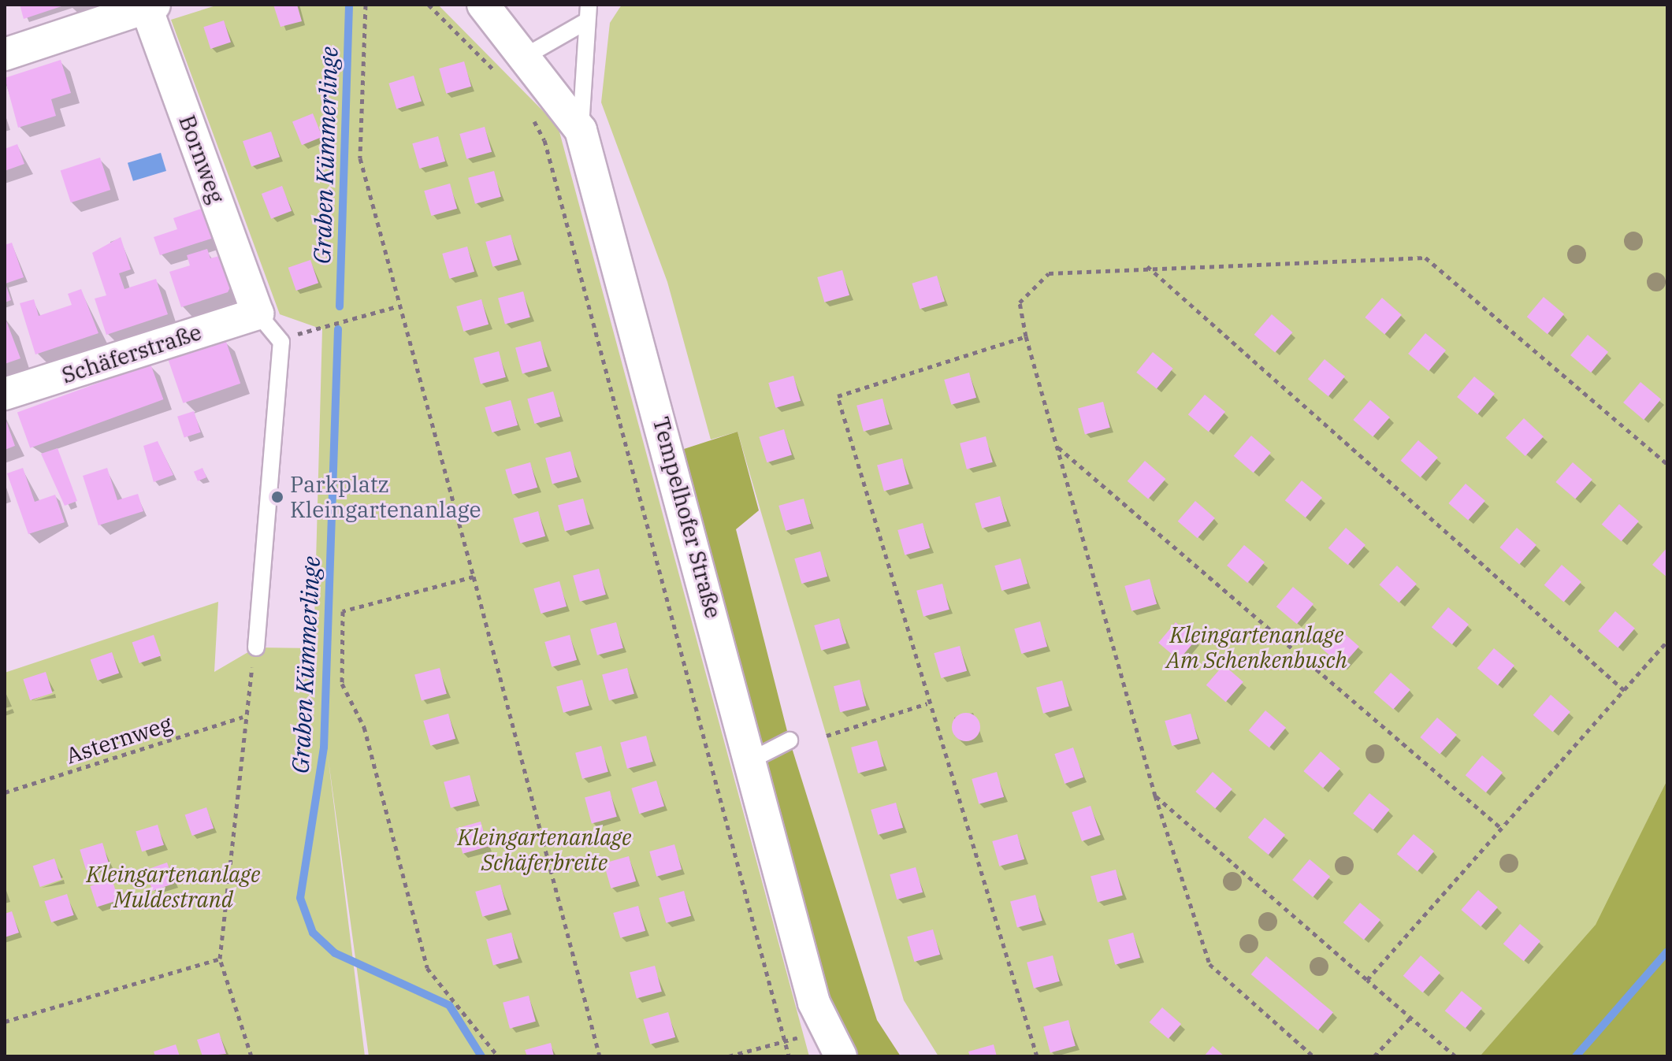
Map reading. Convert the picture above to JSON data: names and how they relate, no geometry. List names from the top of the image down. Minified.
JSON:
{"streets":{"street":["Bornweg","Schäferstraße","Tempelhofer Straße"],"path":["Asternweg"]},"crossings":[["Bornweg","Schäferstraße"]],"water":["Graben Kümmerlinge"],"parks":["Kleingartenanlage Am Schenkenbusch","Kleingartenanlage Schäferbreite","Kleingartenanlage Muldestrand"],"places":["Parkplatz Kleingartenanlage"]}
